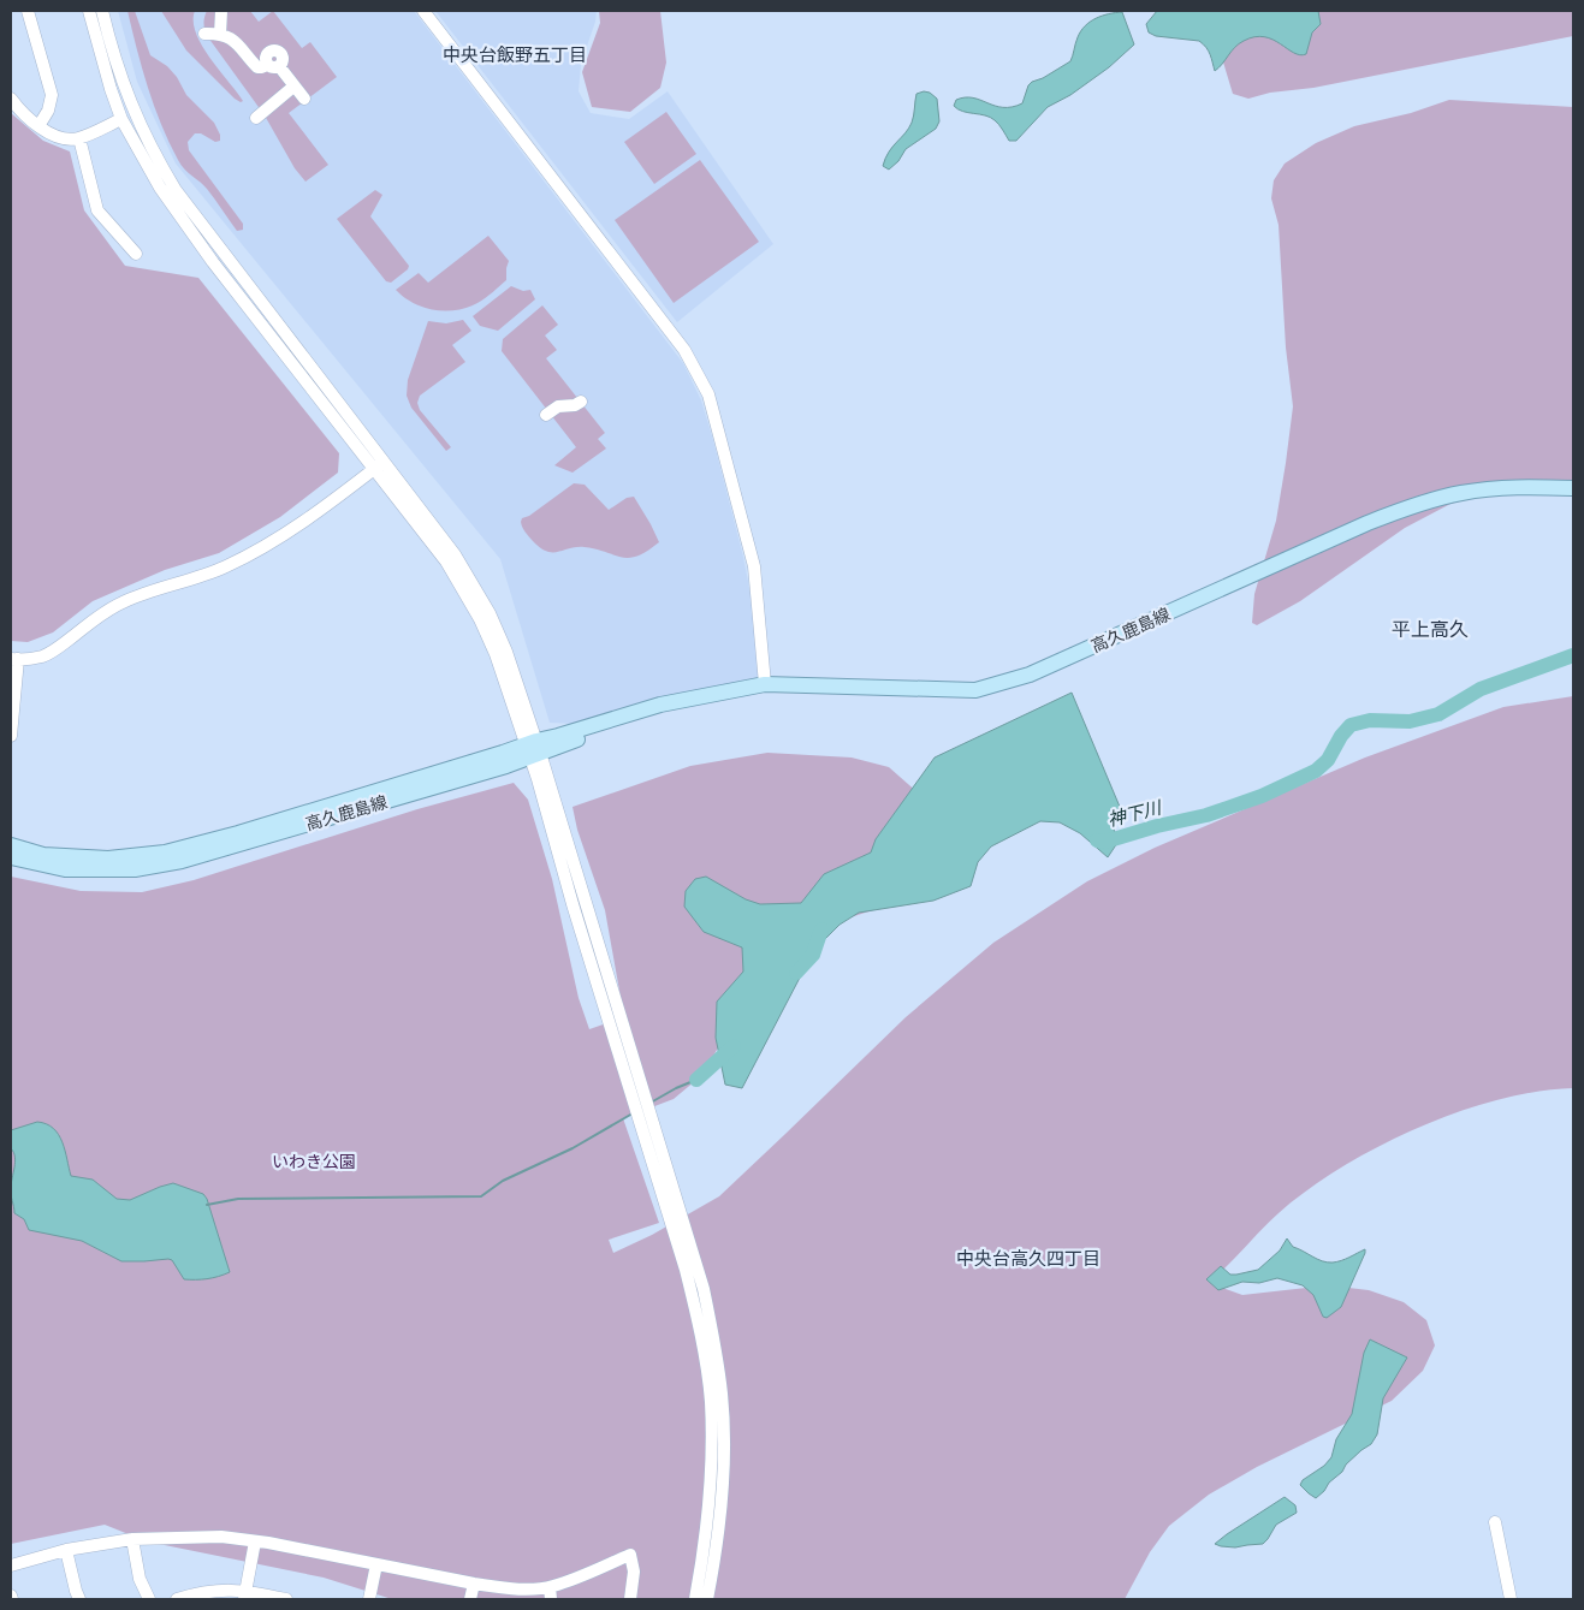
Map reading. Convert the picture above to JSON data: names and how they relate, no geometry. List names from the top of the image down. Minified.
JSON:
{"streets":{"main road":["高久鹿島線"]},"districts":["中央台飯野五丁目","平上高久","中央台高久四丁目"],"water":["神下川"],"parks":["いわき公園"]}
